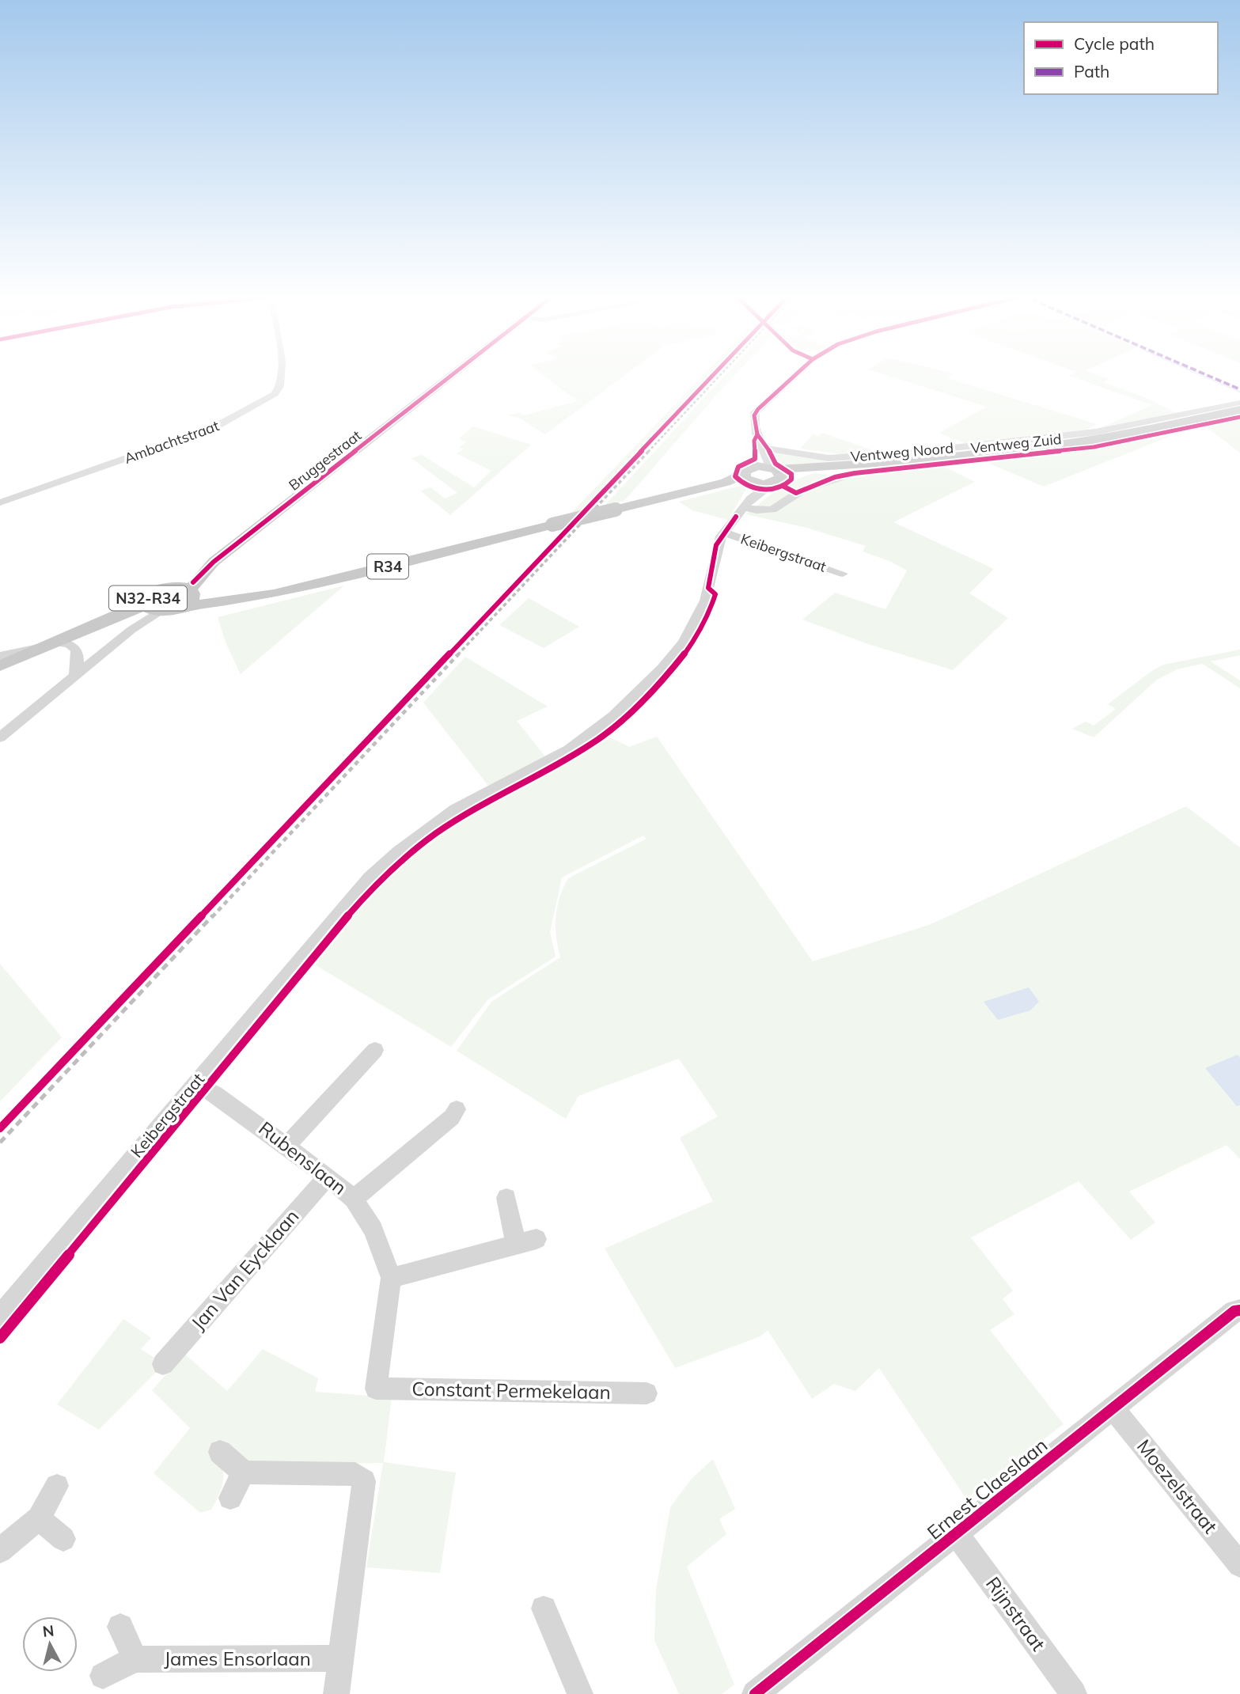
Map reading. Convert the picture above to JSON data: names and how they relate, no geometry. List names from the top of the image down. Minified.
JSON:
{"streets":{"main road":["Bruggestraat","R34","N32-R34"],"street":["Ambachtstraat","Ventweg Zuid","Ventweg Noord","Keibergstraat","Rubenslaan","Jan Van Eycklaan","Constant Permekelaan","Moezelstraat","Ernest Claeslaan","Rijnstraat","James Ensorlaan"]},"crossings":[["Ventweg Zuid","Keibergstraat"],["Bruggestraat","R34"],["Bruggestraat","N32-R34"],["Keibergstraat","R34"],["Keibergstraat","Rubenslaan"],["R34","N32-R34"],["Rubenslaan","Jan Van Eycklaan"],["Rubenslaan","Constant Permekelaan"],["Moezelstraat","Ernest Claeslaan"],["Ernest Claeslaan","Rijnstraat"]],"legend":["Cycle path","Path"],"north":"top"}
